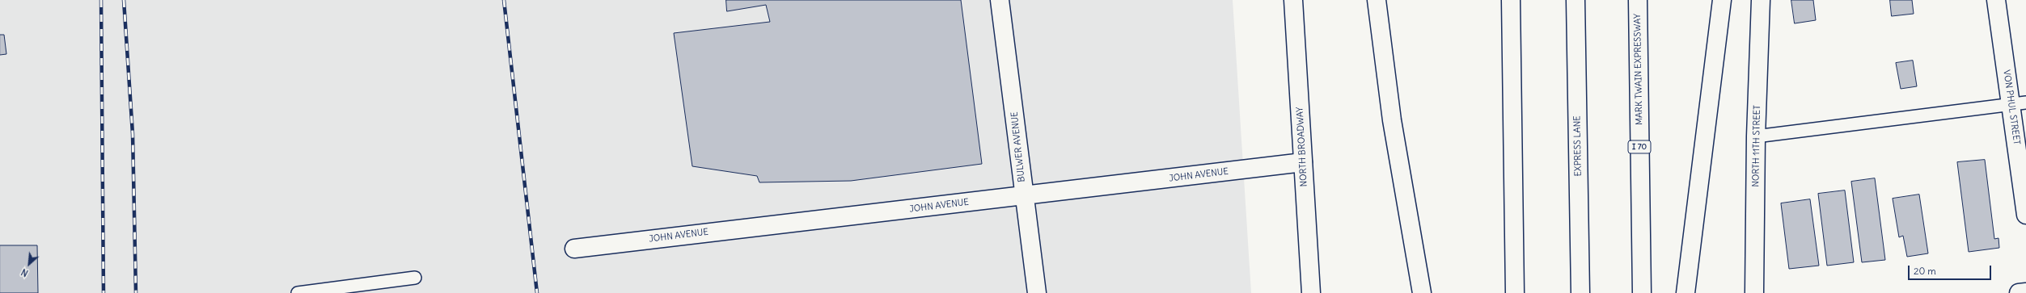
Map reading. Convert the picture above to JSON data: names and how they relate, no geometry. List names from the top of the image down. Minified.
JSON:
{"streets":{"main road":["MARK TWAIN EXPRESSWAY","VON PHUL STREET","EXPRESS LANE","NORTH 11TH STREET","BULWER AVENUE","NORTH BROADWAY","I 70","JOHN AVENUE"]},"crossings":[["BULWER AVENUE","JOHN AVENUE"],["NORTH BROADWAY","JOHN AVENUE"]],"scale_bar":"20 m","north":"bottom left"}
